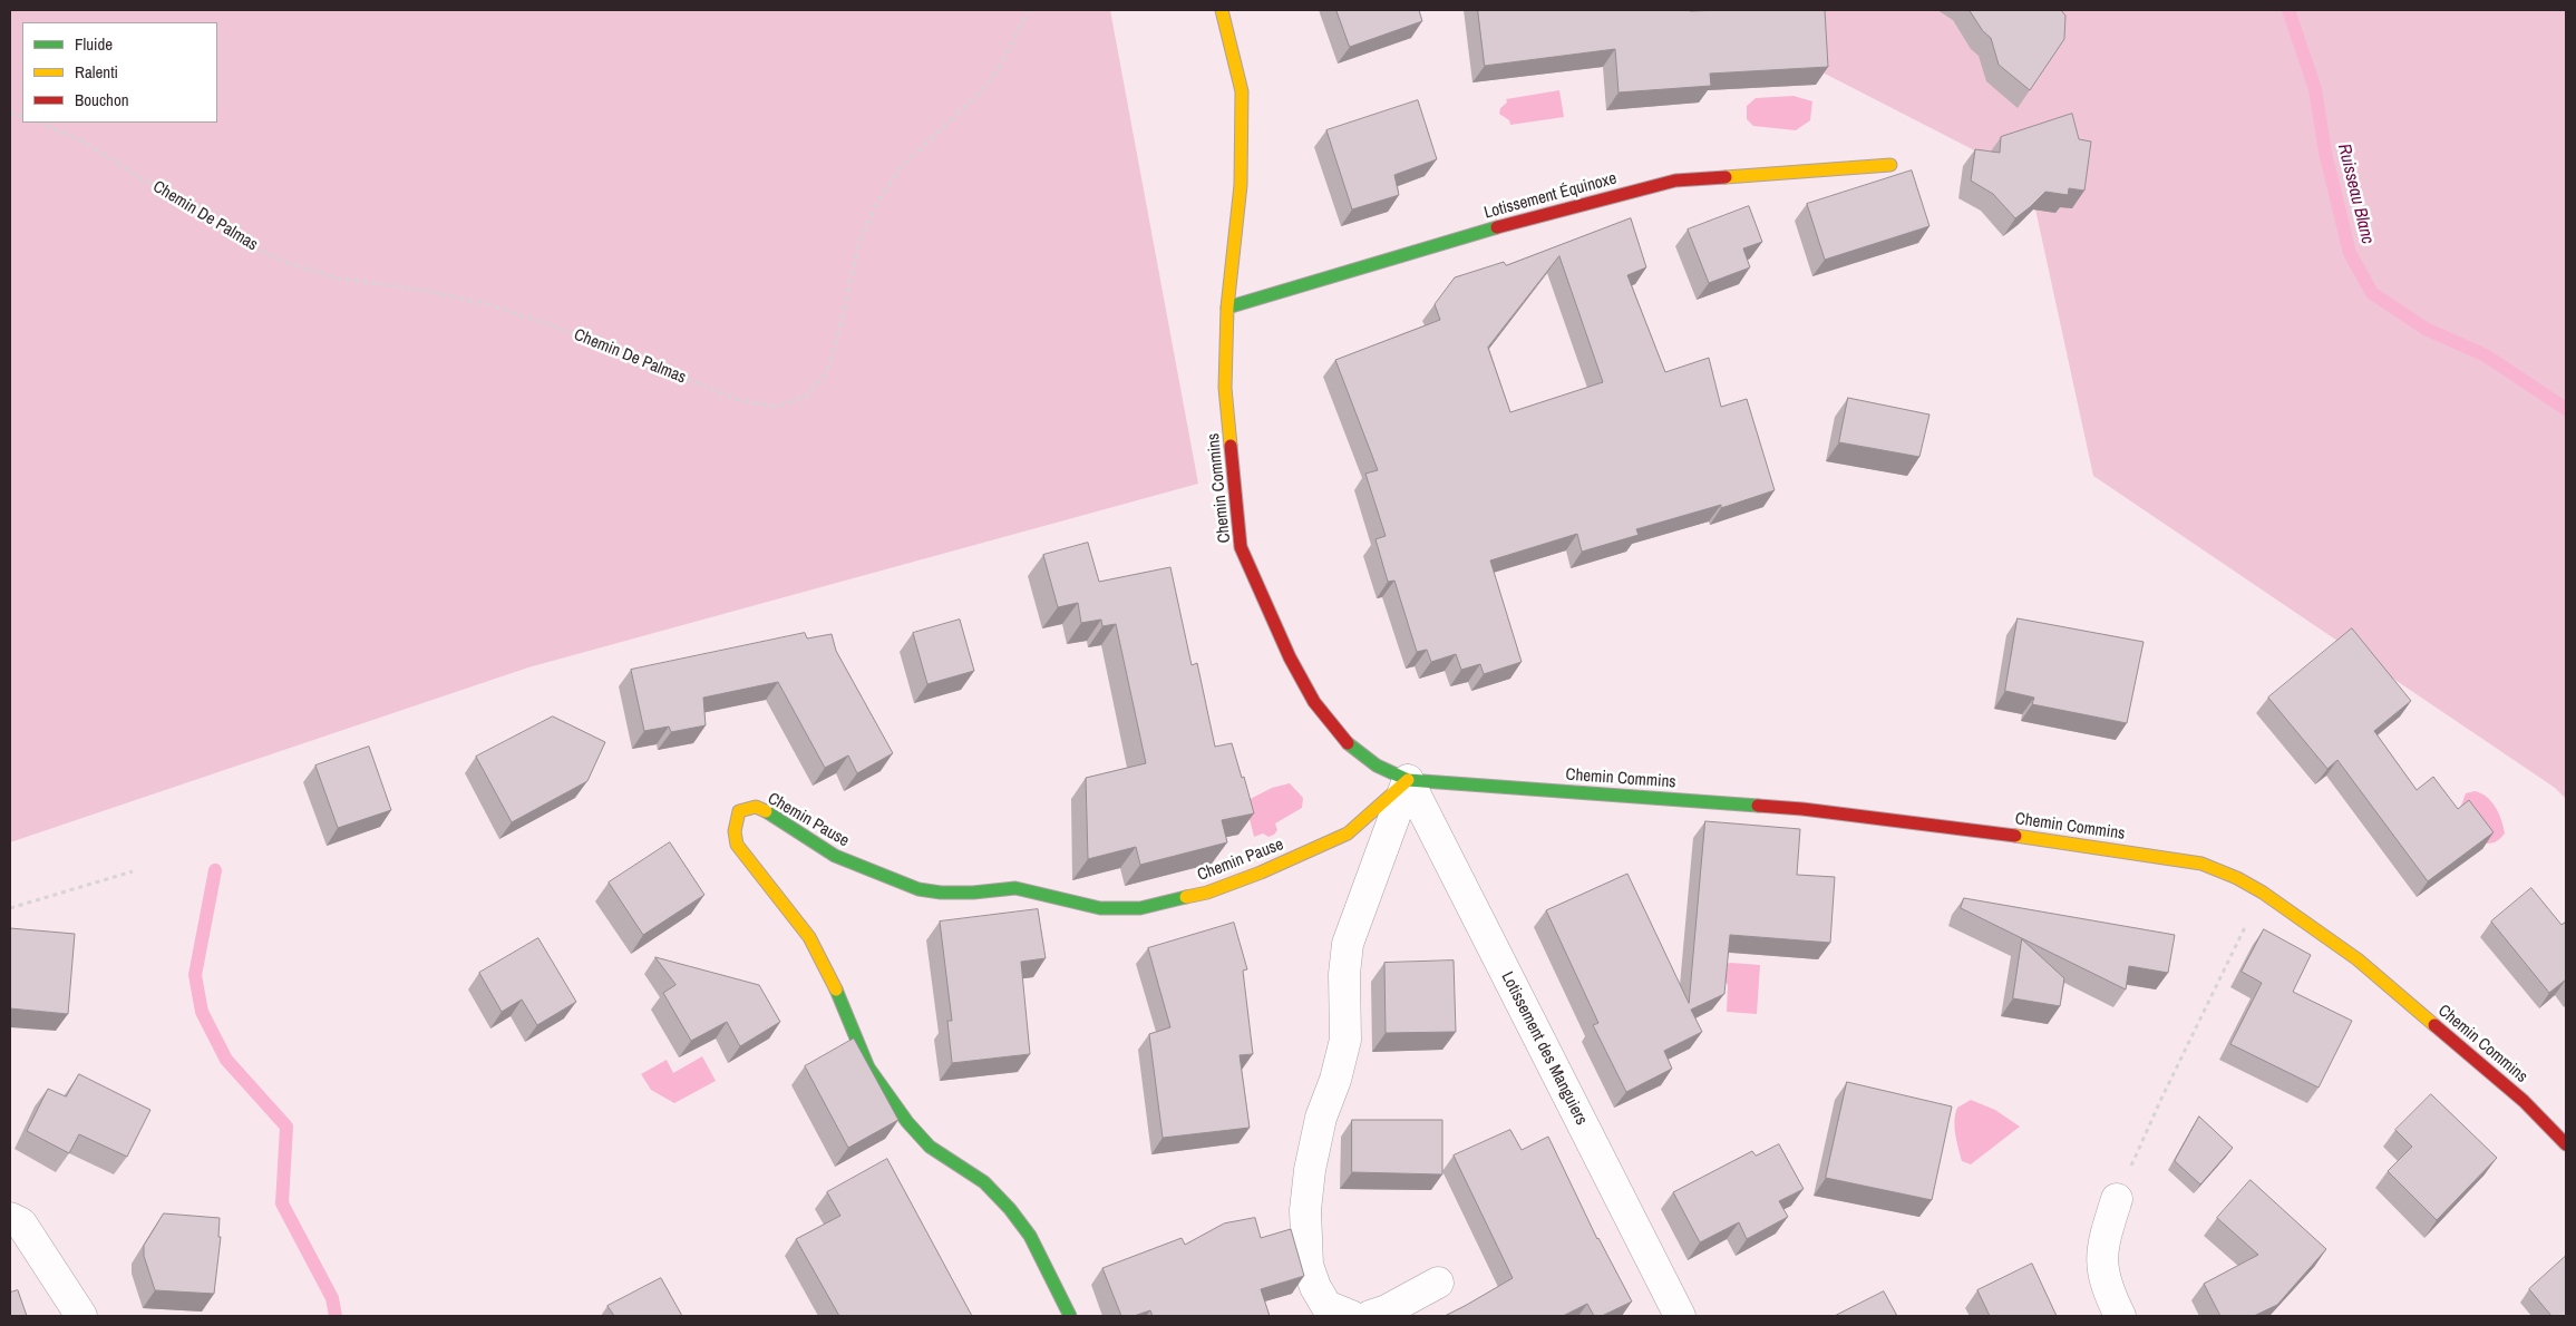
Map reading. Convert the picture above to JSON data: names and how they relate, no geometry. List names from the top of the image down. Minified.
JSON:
{"streets":{"street":["Lotissement Équinoxe","Chemin Commins","Chemin Pause","Lotissement des Manguiers"],"path":["Chemin De Palmas"]},"crossings":[["Lotissement Équinoxe","Chemin Commins"],["Chemin Commins","Chemin Pause"],["Chemin Commins","Lotissement des Manguiers"],["Chemin Pause","Lotissement des Manguiers"]],"water":["Ruisseau Blanc"],"legend":["Fluide","Ralenti","Bouchon"]}
